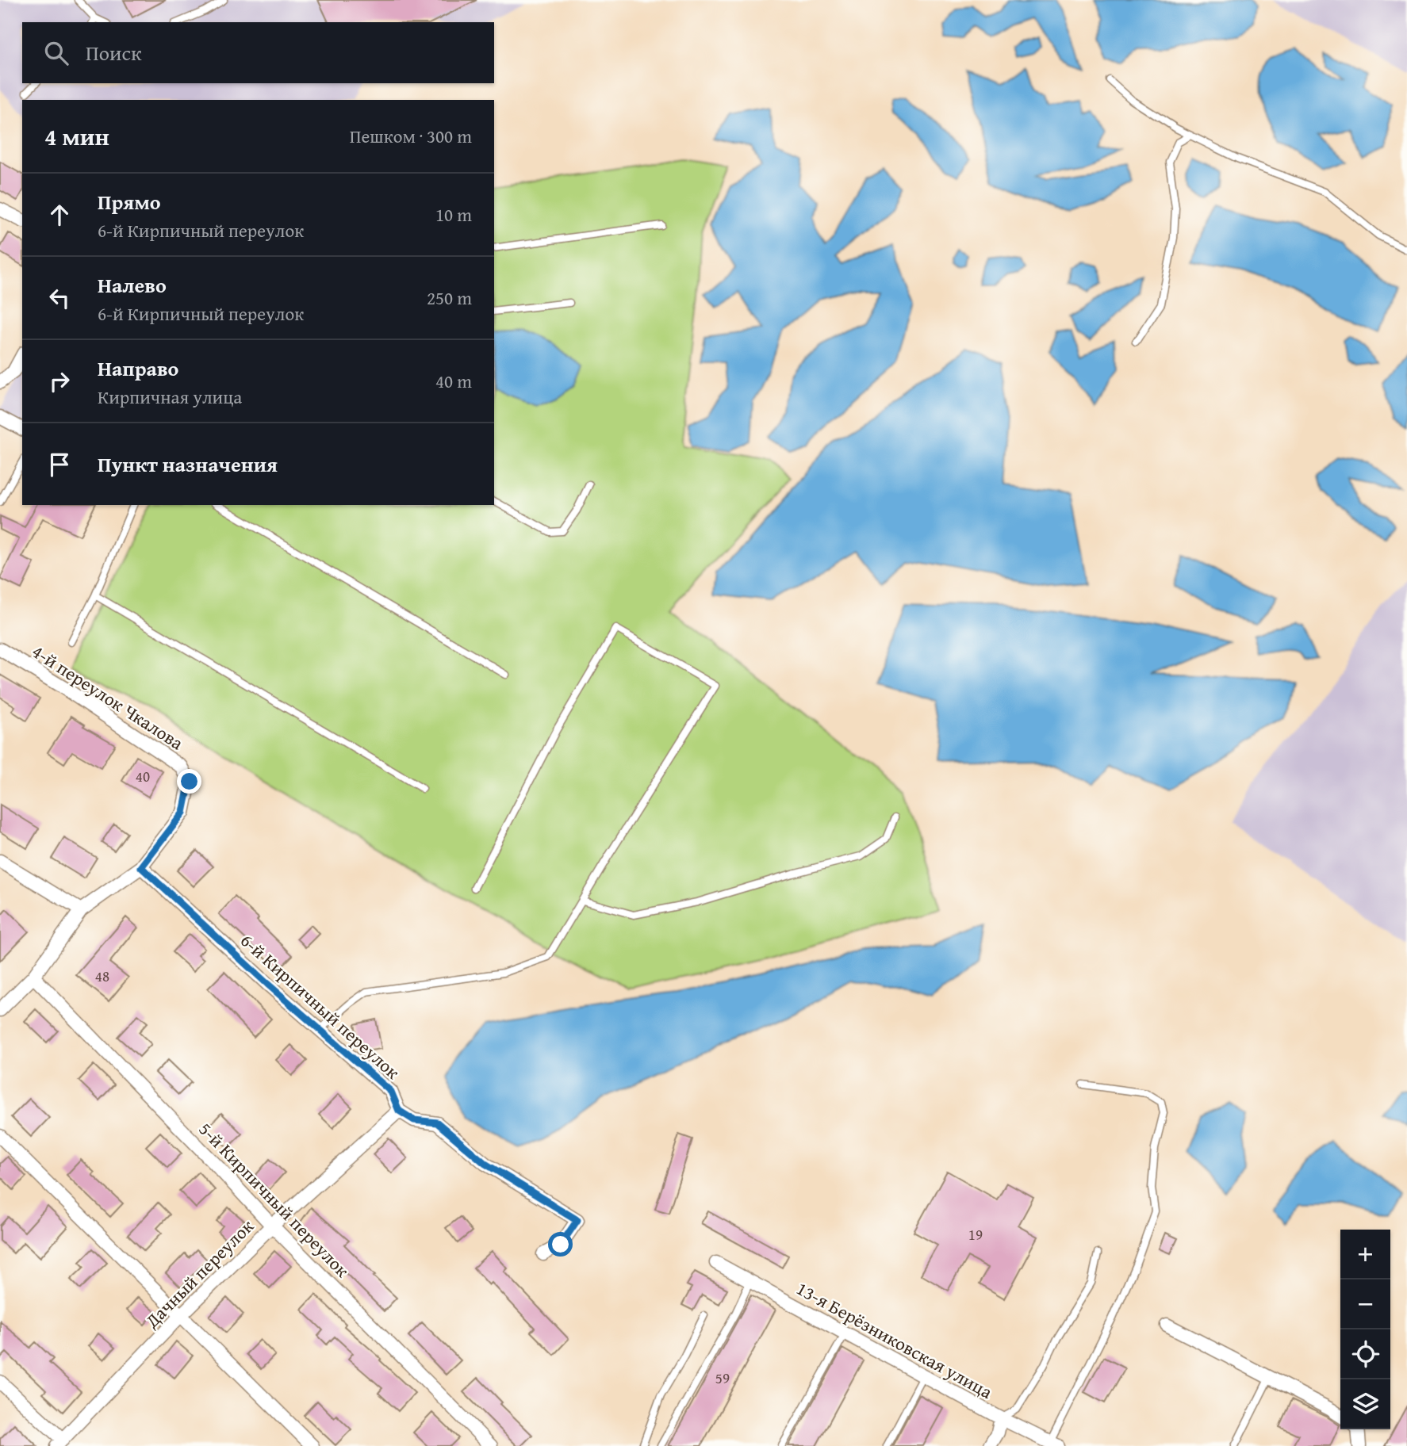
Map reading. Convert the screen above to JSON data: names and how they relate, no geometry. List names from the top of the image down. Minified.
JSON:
{"streets":{"street":["4-й переулок Чкалова","6-й Кирпичный переулок","5-й Кирпичный переулок","Дачный переулок","13-я Берёзниковская улица"]},"crossings":[["4-й переулок Чкалова","6-й Кирпичный переулок"],["6-й Кирпичный переулок","Дачный переулок"],["5-й Кирпичный переулок","Дачный переулок"]],"house_numbers":["40","48","19","59"],"page":{"search":"Поиск","heading":["4 мин","Пешком · 300 m"],"list":[["Прямо","6-й Кирпичный переулок","10 m"],["Налево","6-й Кирпичный переулок","250 m"],["Направо","Кирпичная улица","40 m"],"Пункт назначения"],"map_buttons":["+","−"]}}
